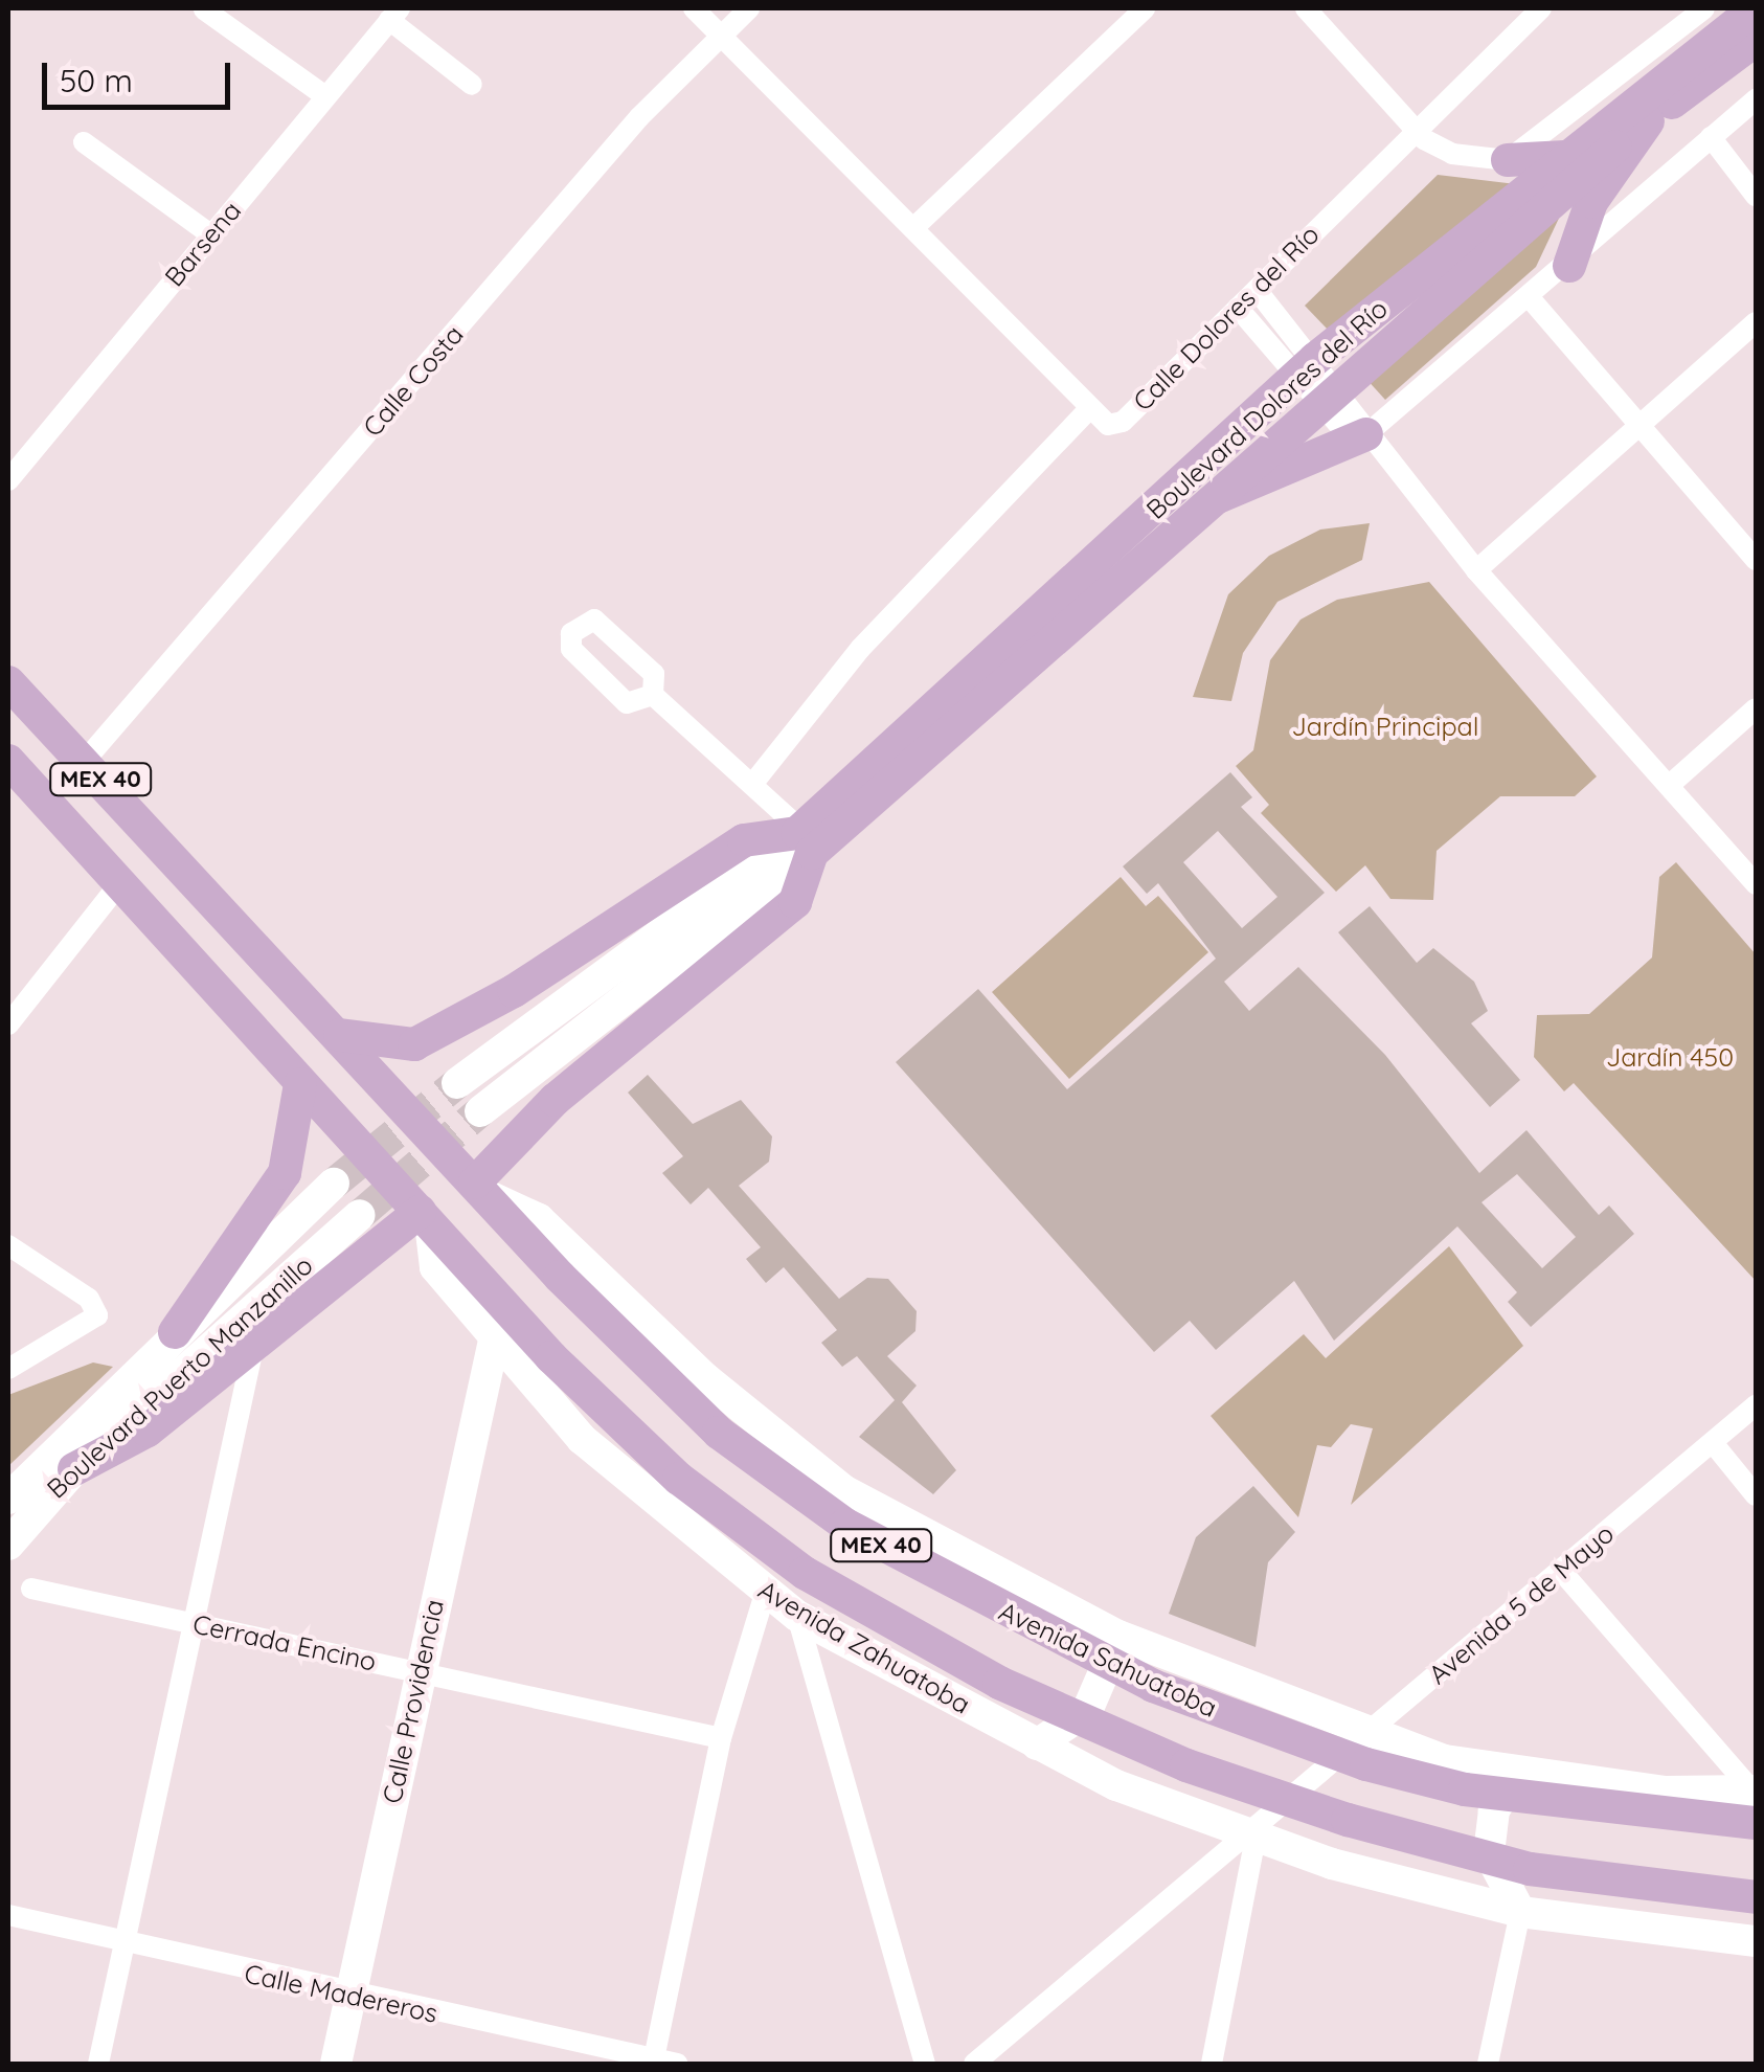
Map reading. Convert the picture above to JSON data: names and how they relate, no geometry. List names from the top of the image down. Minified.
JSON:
{"streets":{"main road":["Boulevard Dolores del Río","MEX 40","Avenida Sahuatoba"],"street":["Barsena","Calle Dolores del Río","Calle Costa","Boulevard Puerto Manzanillo","Avenida 5 de Mayo","Cerrada Encino","Avenida Zahuatoba","Calle Providencia","Calle Madereros"]},"crossings":[["Calle Costa","MEX 40"],["MEX 40","Avenida Zahuatoba"],["MEX 40","Avenida Sahuatoba"],["Avenida 5 de Mayo","Avenida Zahuatoba"],["Cerrada Encino","Calle Providencia"],["Avenida Zahuatoba","Calle Providencia"],["Calle Providencia","Calle Madereros"]],"parks":["Jardín Principal","Jardín 450"],"scale_bar":"50 m"}
